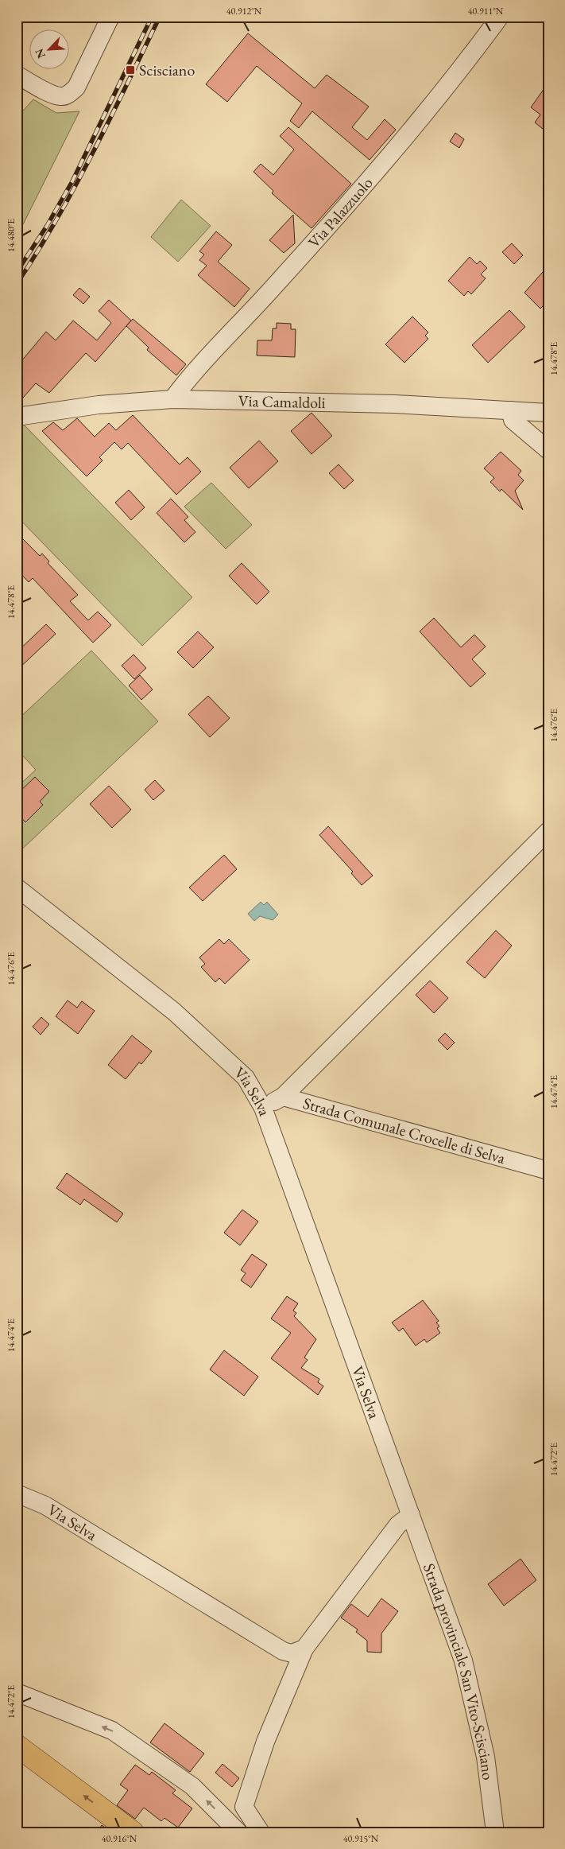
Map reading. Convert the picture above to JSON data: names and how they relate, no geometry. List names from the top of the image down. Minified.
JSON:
{"streets":{"street":["Via Palazzuolo","Via Camaldoli","Via Selva","Strada Comunale Crocelle di Selva","Strada provinciale San Vito-Scisciano"]},"crossings":[["Via Palazzuolo","Via Camaldoli"],["Via Selva","Strada Comunale Crocelle di Selva"],["Via Selva","Strada provinciale San Vito-Scisciano"]],"places":{"transit":["Scisciano"]},"north":"bottom left","coordinates":["40.912°N","40.911°N","14.480°E","14.478°E","14.476°E","14.474°E","14.472°E","40.916°N","40.915°N"]}
